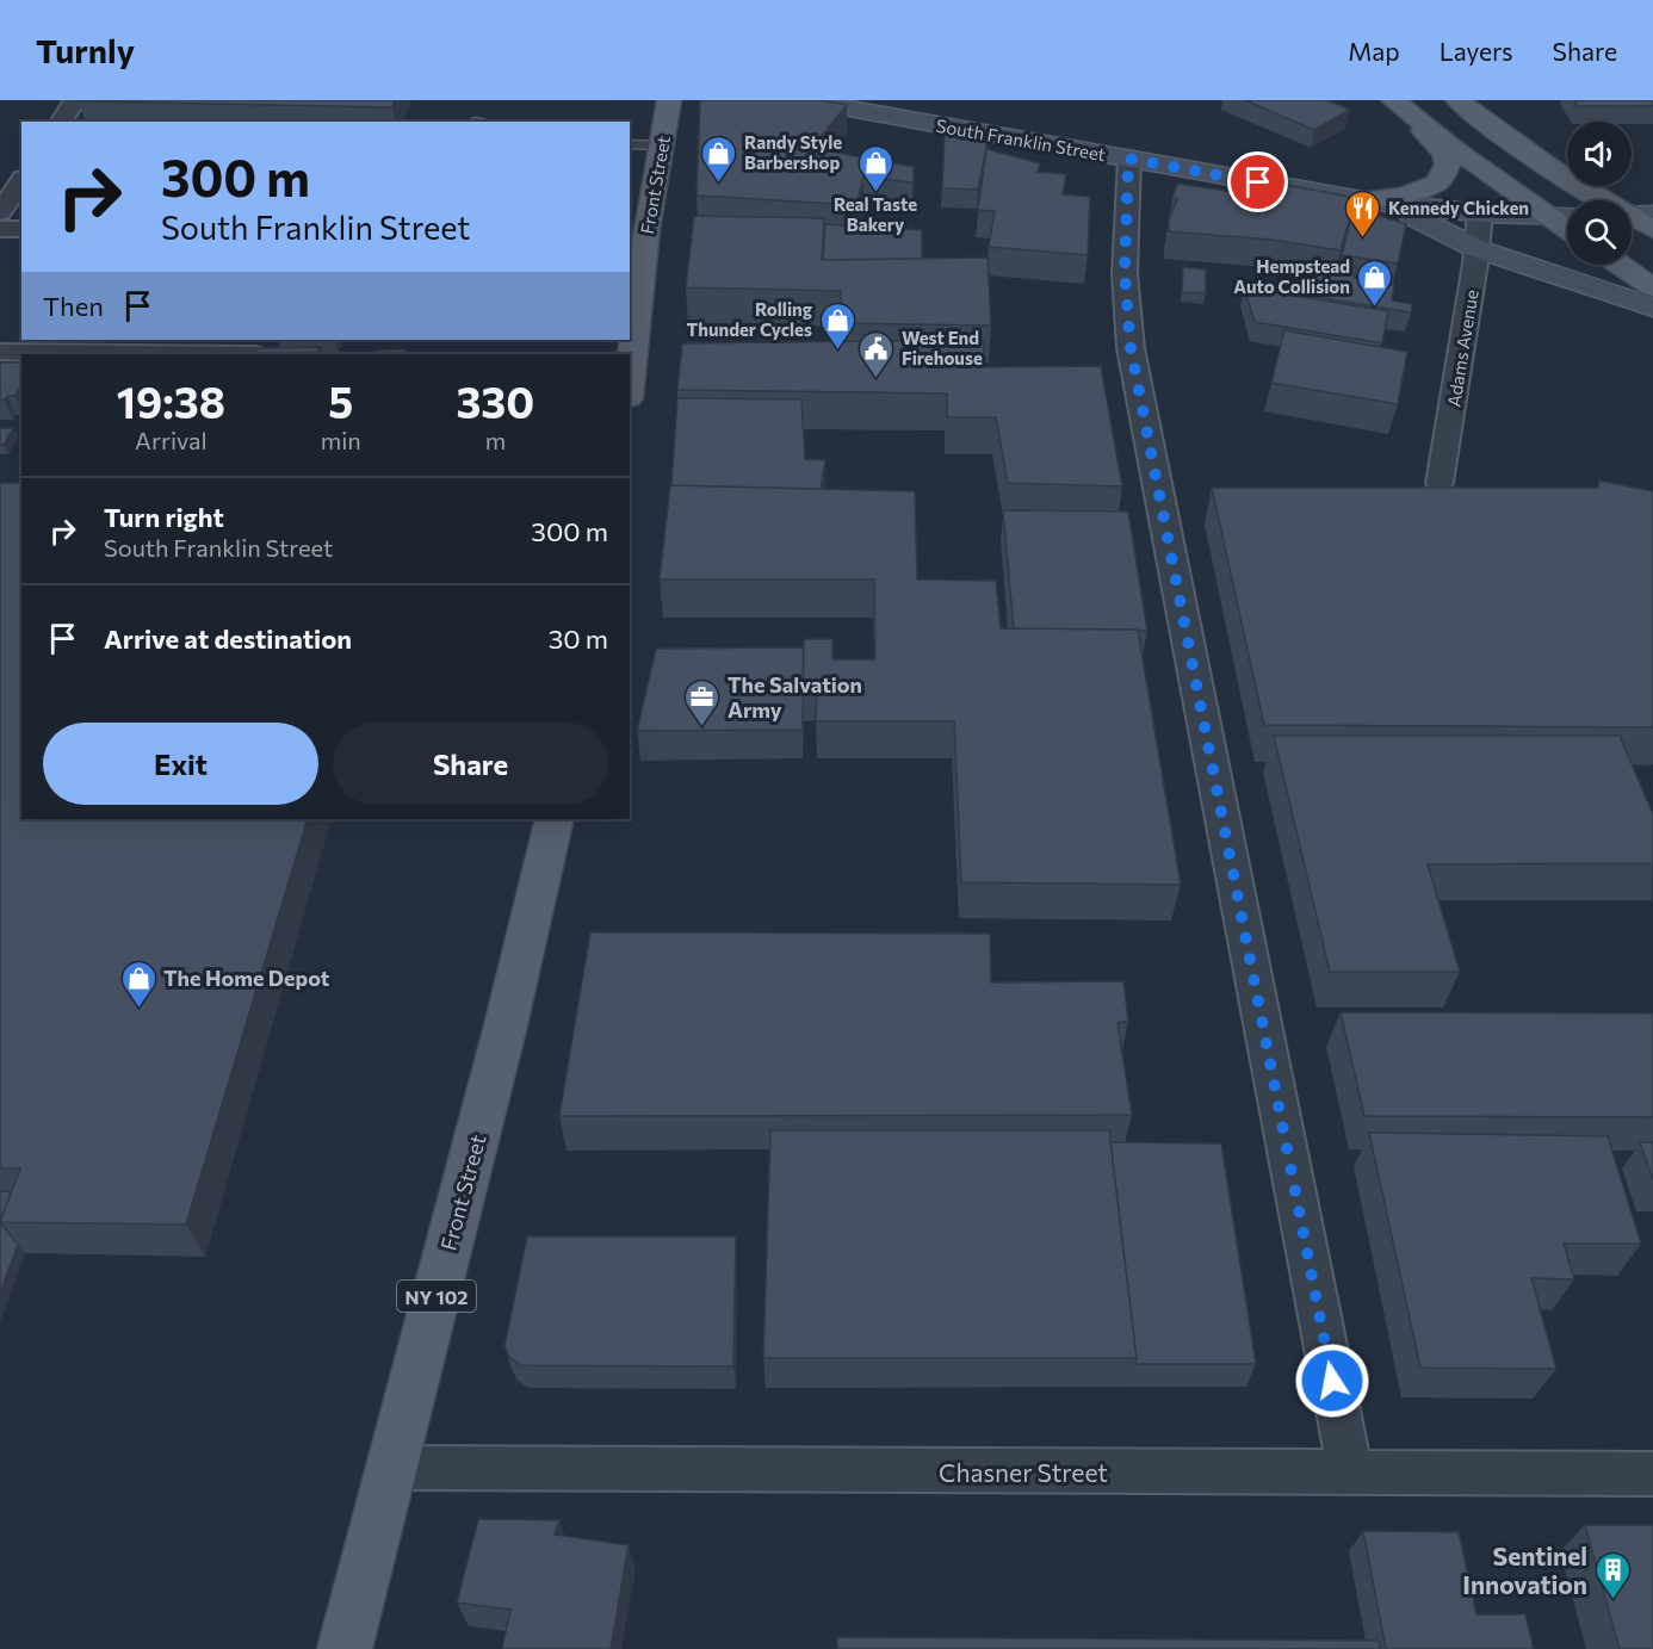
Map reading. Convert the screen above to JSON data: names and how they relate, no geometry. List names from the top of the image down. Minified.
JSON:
{"streets":{"main road":["South Franklin Street","Front Street","NY 102"],"street":["Adams Avenue","Chasner Street"]},"crossings":[["South Franklin Street","Adams Avenue"],["Front Street","Chasner Street"]],"places":{"shop":["Randy Style Barbershop","Real Taste Bakery","Hempstead Auto Collision","Rolling Thunder Cycles","The Home Depot"],"restaurant":["Kennedy Chicken"],"public building":["West End Firehouse"],"office":["The Salvation Army"],"building":["Sentinel Innovation"]},"page":{"header":"Turnly","nav":["Map","Layers","Share"],"turn":["300 m","South Franklin Street"],"then":"Then","eta":["19:38","Arrival","5","min","330","m"],"list":[{"name":"Turn right","note":"South Franklin Street","value":"300 m"},{"name":"Arrive at destination","value":"30 m"}],"buttons":["Exit","Share"]}}
